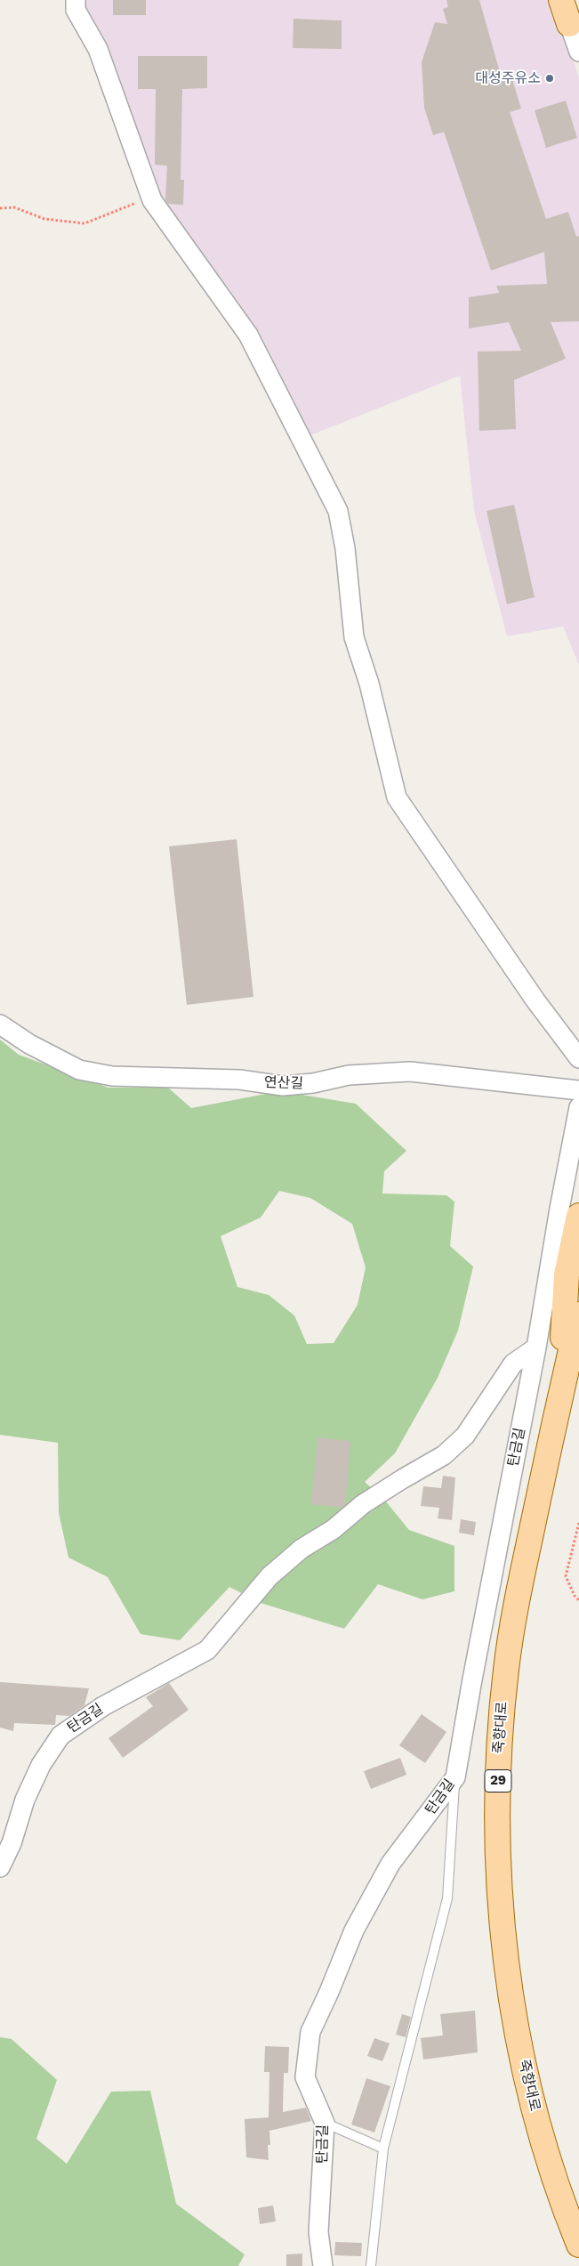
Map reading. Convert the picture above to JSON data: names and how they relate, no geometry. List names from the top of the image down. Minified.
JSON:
{"streets":{"main road":["죽향대로","29"],"street":["연산길","탄금길"]},"places":["대성주유소"]}
